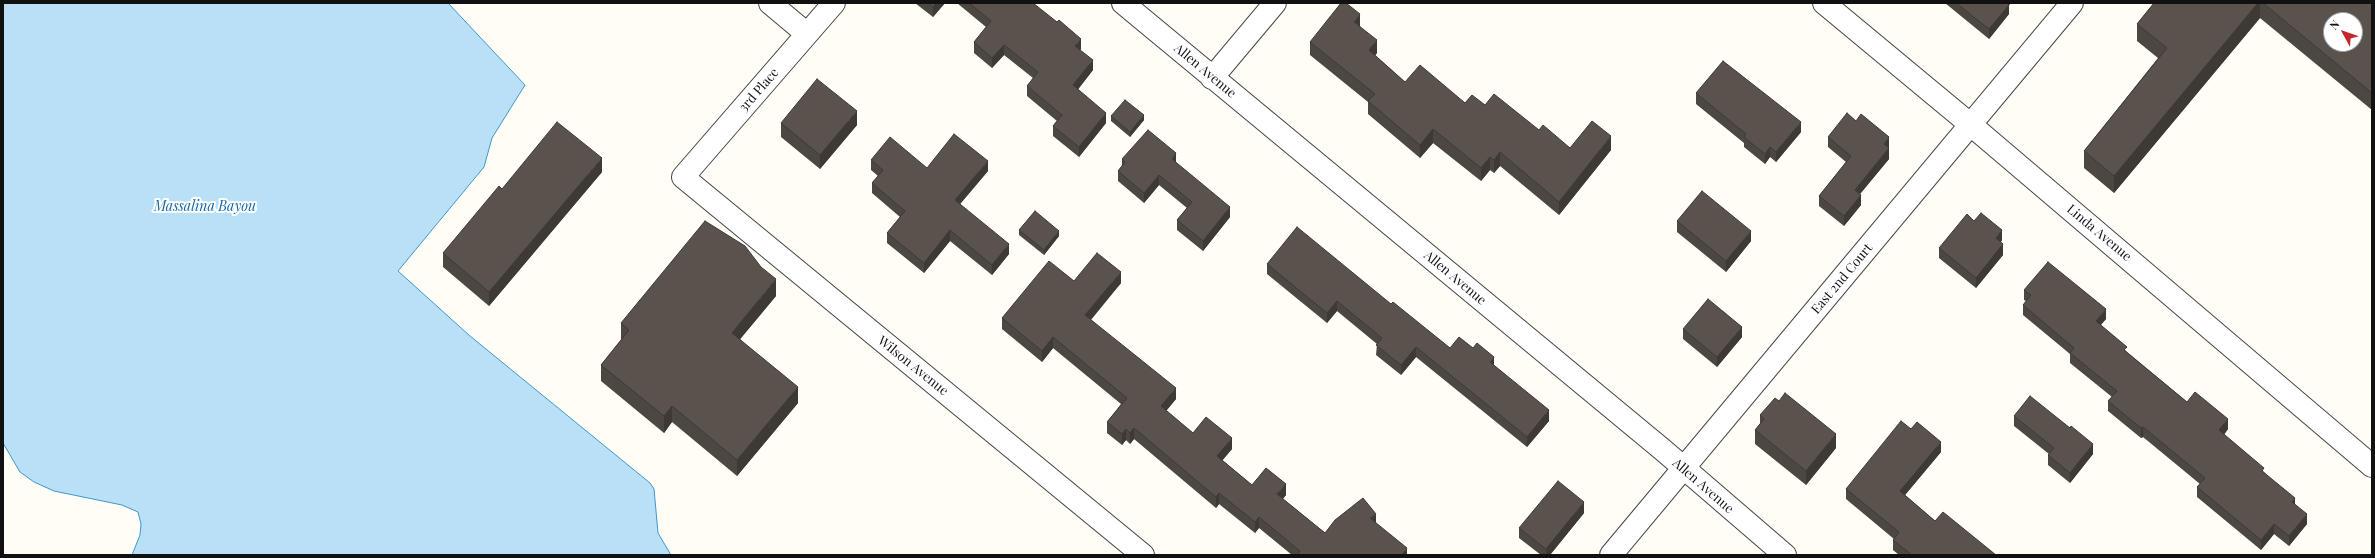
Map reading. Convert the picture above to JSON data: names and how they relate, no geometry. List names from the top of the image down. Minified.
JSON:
{"streets":{"street":["Allen Avenue","3rd Place","Linda Avenue","East 2nd Court","Wilson Avenue"]},"crossings":[["Allen Avenue","East 2nd Court"],["3rd Place","Wilson Avenue"],["Linda Avenue","East 2nd Court"]],"water":["Massalina Bayou"],"north":"top left"}
